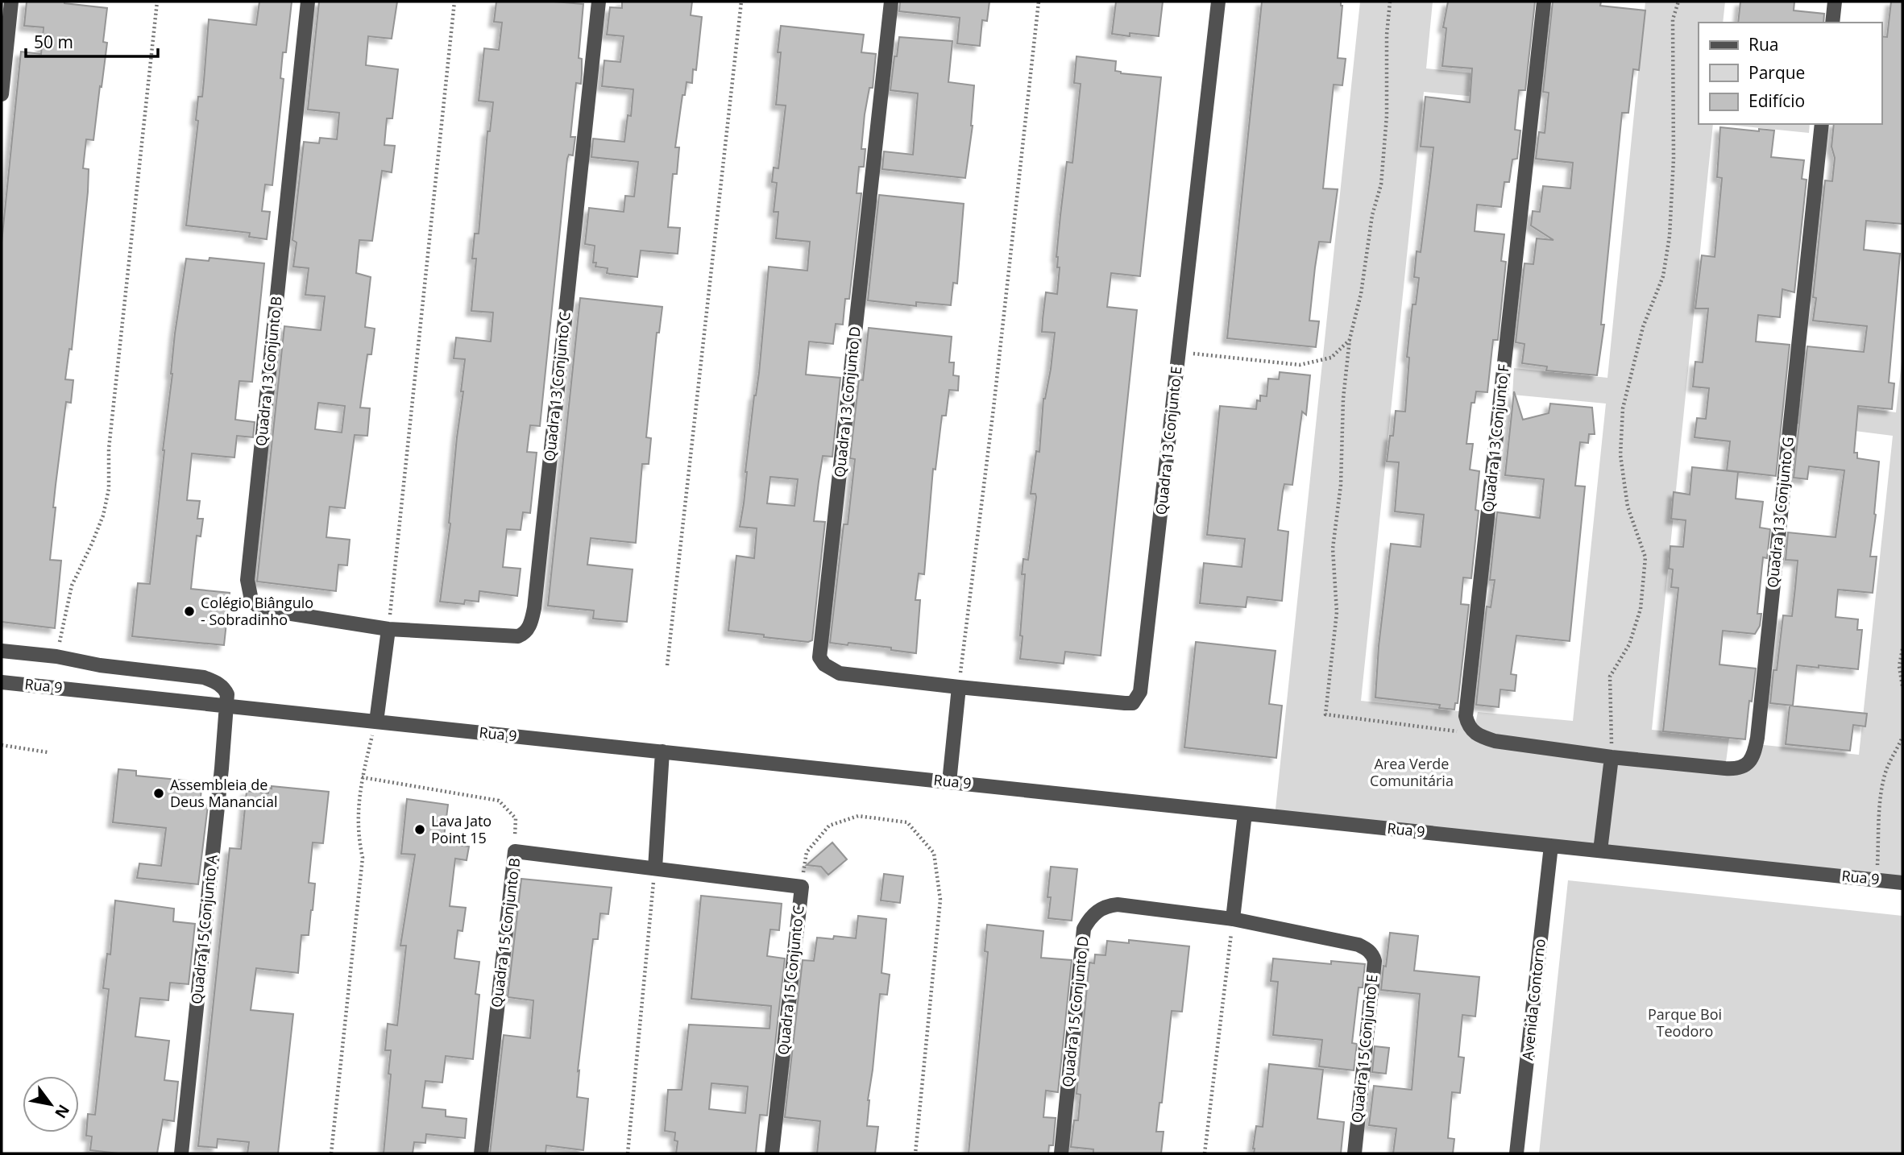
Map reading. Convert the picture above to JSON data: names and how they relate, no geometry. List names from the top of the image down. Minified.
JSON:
{"streets":{"street":["Quadra 13 Conjunto B","Quadra 13 Conjunto C","Quadra 13 Conjunto D","Quadra 13 Conjunto F","Quadra 13 Conjunto E","Quadra 13 Conjunto G","Rua 9","Quadra 15 Conjunto A","Quadra 15 Conjunto B","Quadra 15 Conjunto C","Avenida Contorno","Quadra 15 Conjunto D","Quadra 15 Conjunto E"]},"crossings":[["Quadra 13 Conjunto B","Quadra 13 Conjunto C"],["Quadra 13 Conjunto D","Quadra 13 Conjunto E"],["Rua 9","Quadra 15 Conjunto A"],["Rua 9","Avenida Contorno"],["Quadra 15 Conjunto B","Quadra 15 Conjunto C"],["Quadra 15 Conjunto D","Quadra 15 Conjunto E"]],"parks":["Area Verde Comunitária","Parque Boi Teodoro"],"places":["Colégio Biângulo - Sobradinho","Assembleia de Deus Manancial","Lava Jato Point 15"],"legend":["Rua","Parque","Edifício"],"scale_bar":"50 m","north":"bottom right"}
